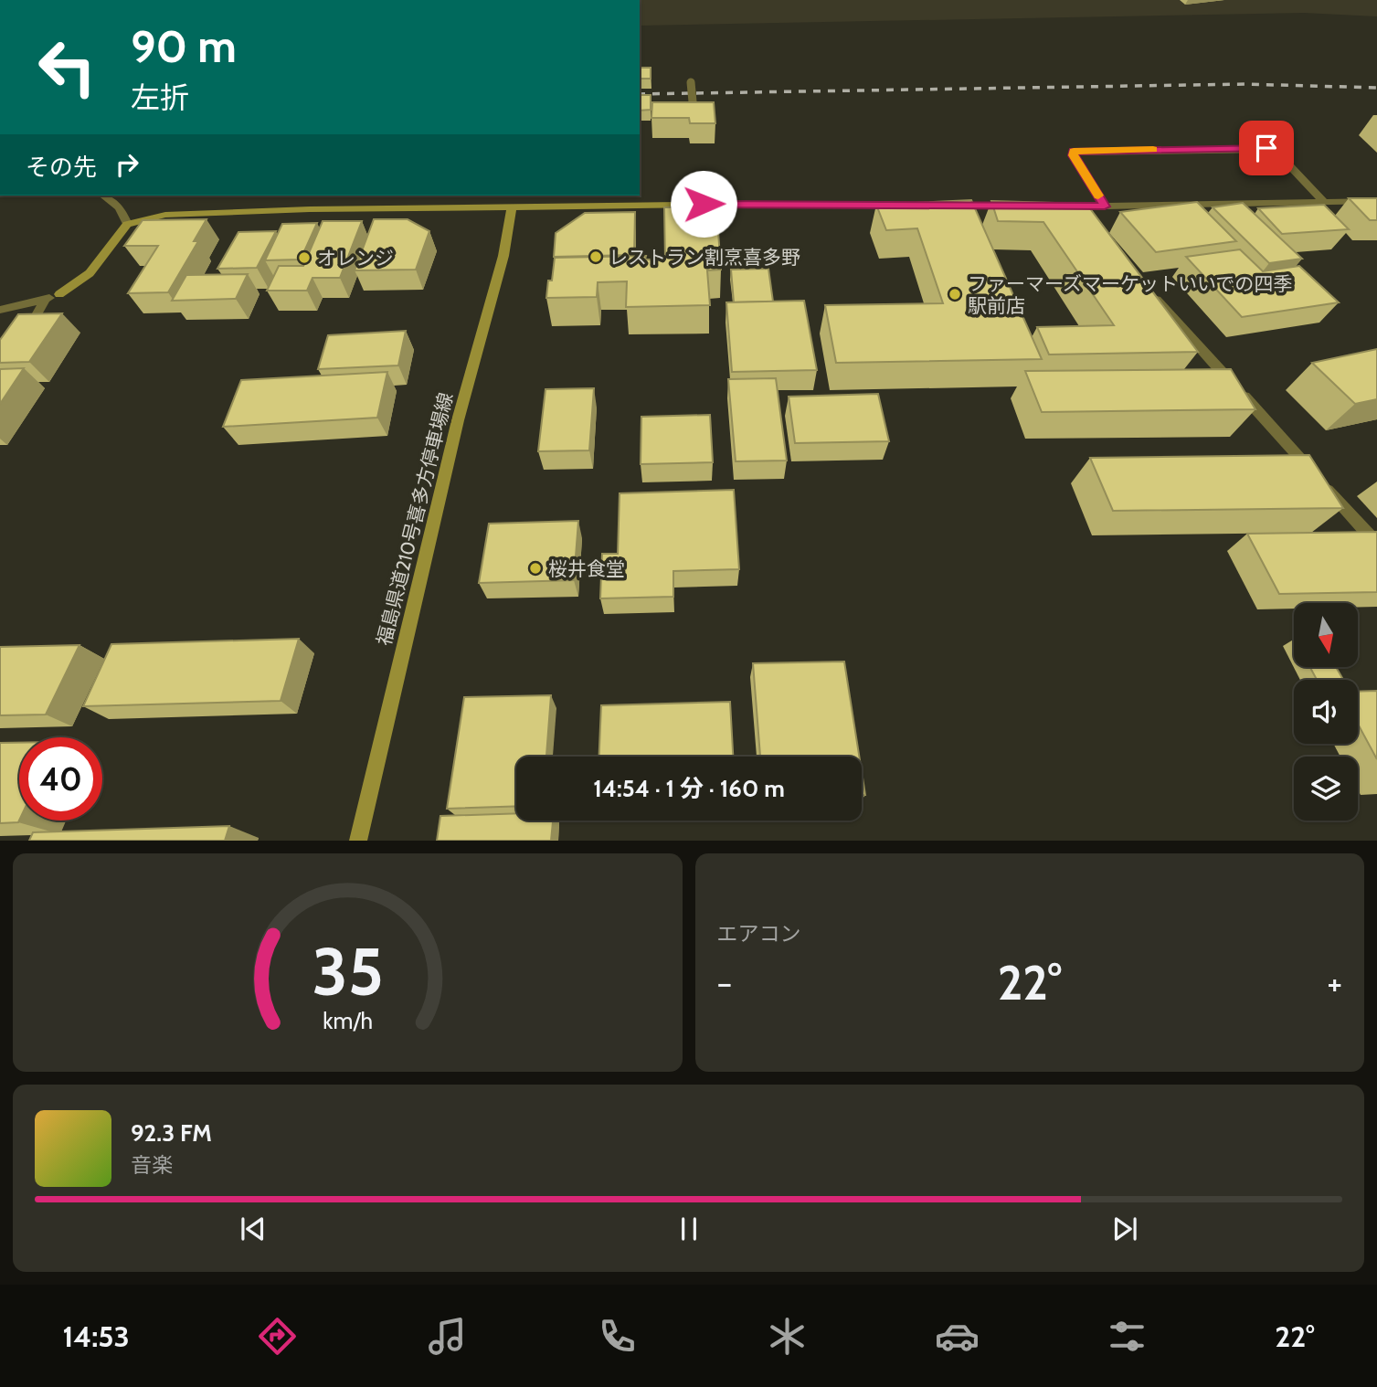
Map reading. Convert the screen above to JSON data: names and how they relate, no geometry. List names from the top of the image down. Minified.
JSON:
{"streets":{"street":["福島県道210号喜多方停車場線"]},"places":["レストラン割烹喜多野","オレンジ","ファーマーズマーケットいいでの四季 駅前店","桜井食堂"],"north":"bottom","page":{"turn":["90 m","左折"],"then":"その先","limit":"40","trip":"14:54 · 1 分 · 160 m","tile":"エアコン","heat":["−","22°","+"],"song":["92.3 FM","音楽"],"tabs":["14:53","22°"],"gauge":["35","km/h"]}}
